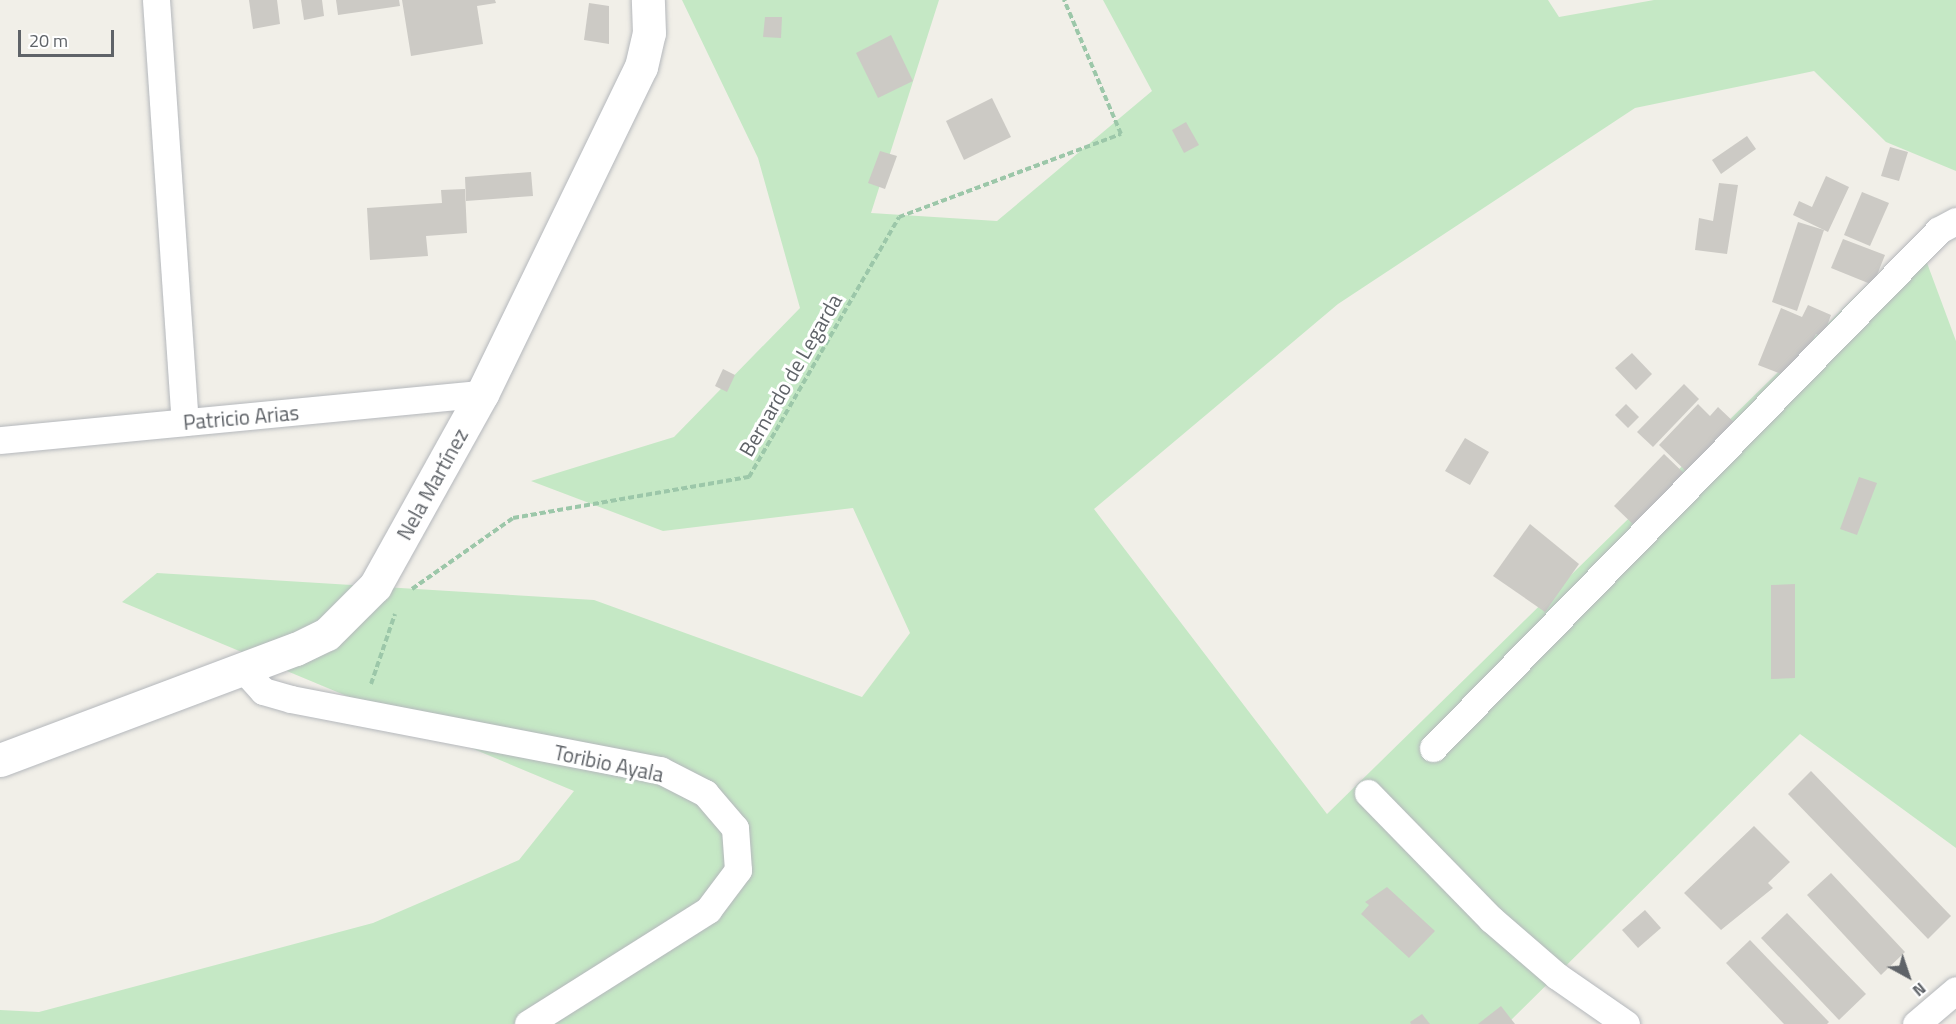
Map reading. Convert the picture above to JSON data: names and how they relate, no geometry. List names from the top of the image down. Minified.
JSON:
{"streets":{"main road":["Nela Martínez"],"street":["Patricio Arias","Toribio Ayala"],"path":["Bernardo de Legarda"]},"crossings":[["Patricio Arias","Nela Martínez"],["Nela Martínez","Toribio Ayala"]],"scale_bar":"20 m","north":"bottom right"}
